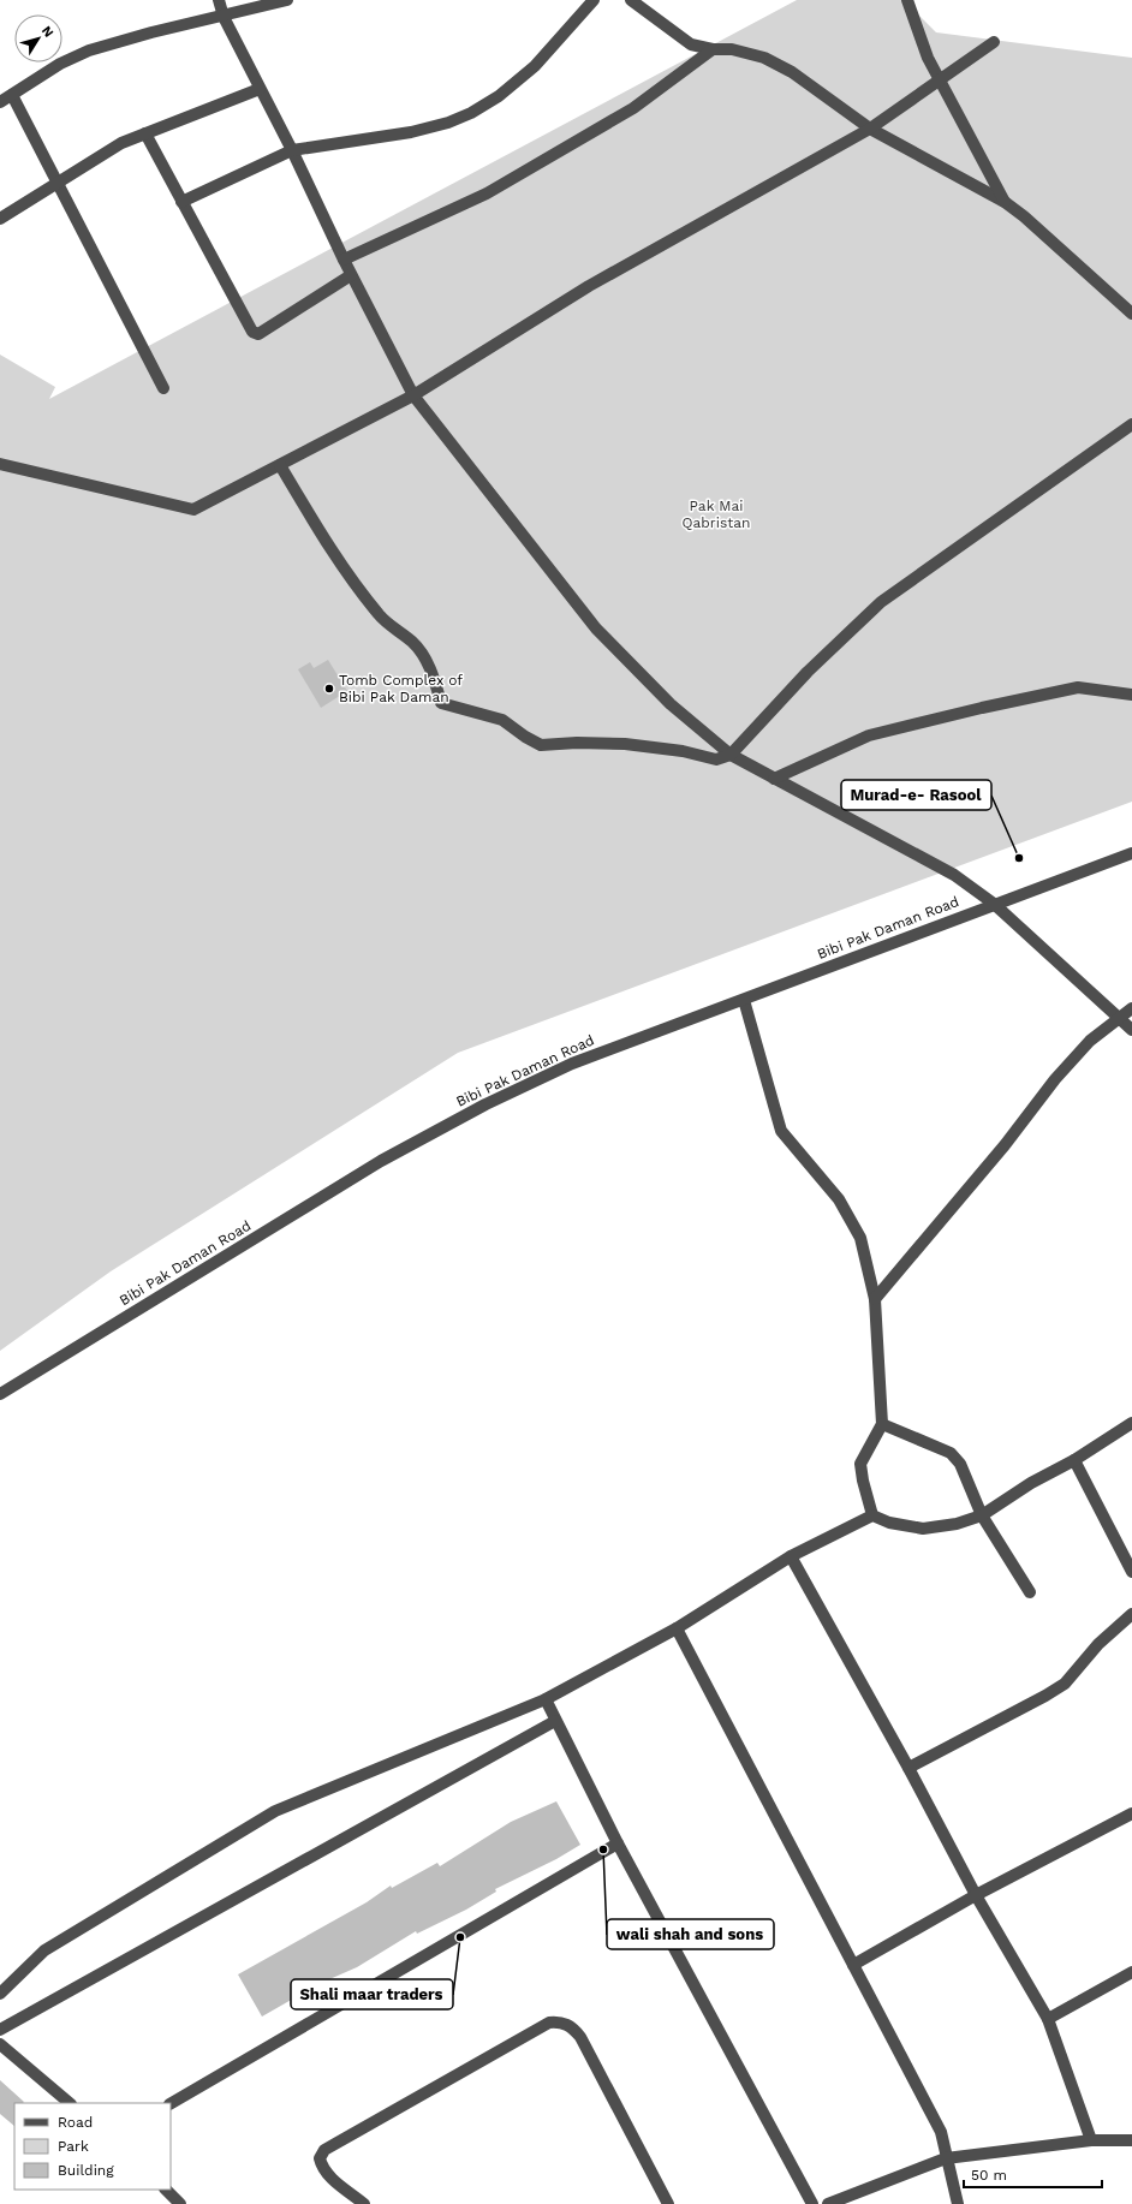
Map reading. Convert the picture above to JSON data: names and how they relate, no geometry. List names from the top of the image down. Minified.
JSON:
{"streets":{"street":["Bibi Pak Daman Road"]},"parks":["Pak Mai Qabristan"],"places":["Tomb Complex of Bibi Pak Daman","Murad-e- Rasool","wali shah and sons","Shali maar traders"],"legend":["Road","Park","Building"],"scale_bar":"50 m","north":"top right"}
